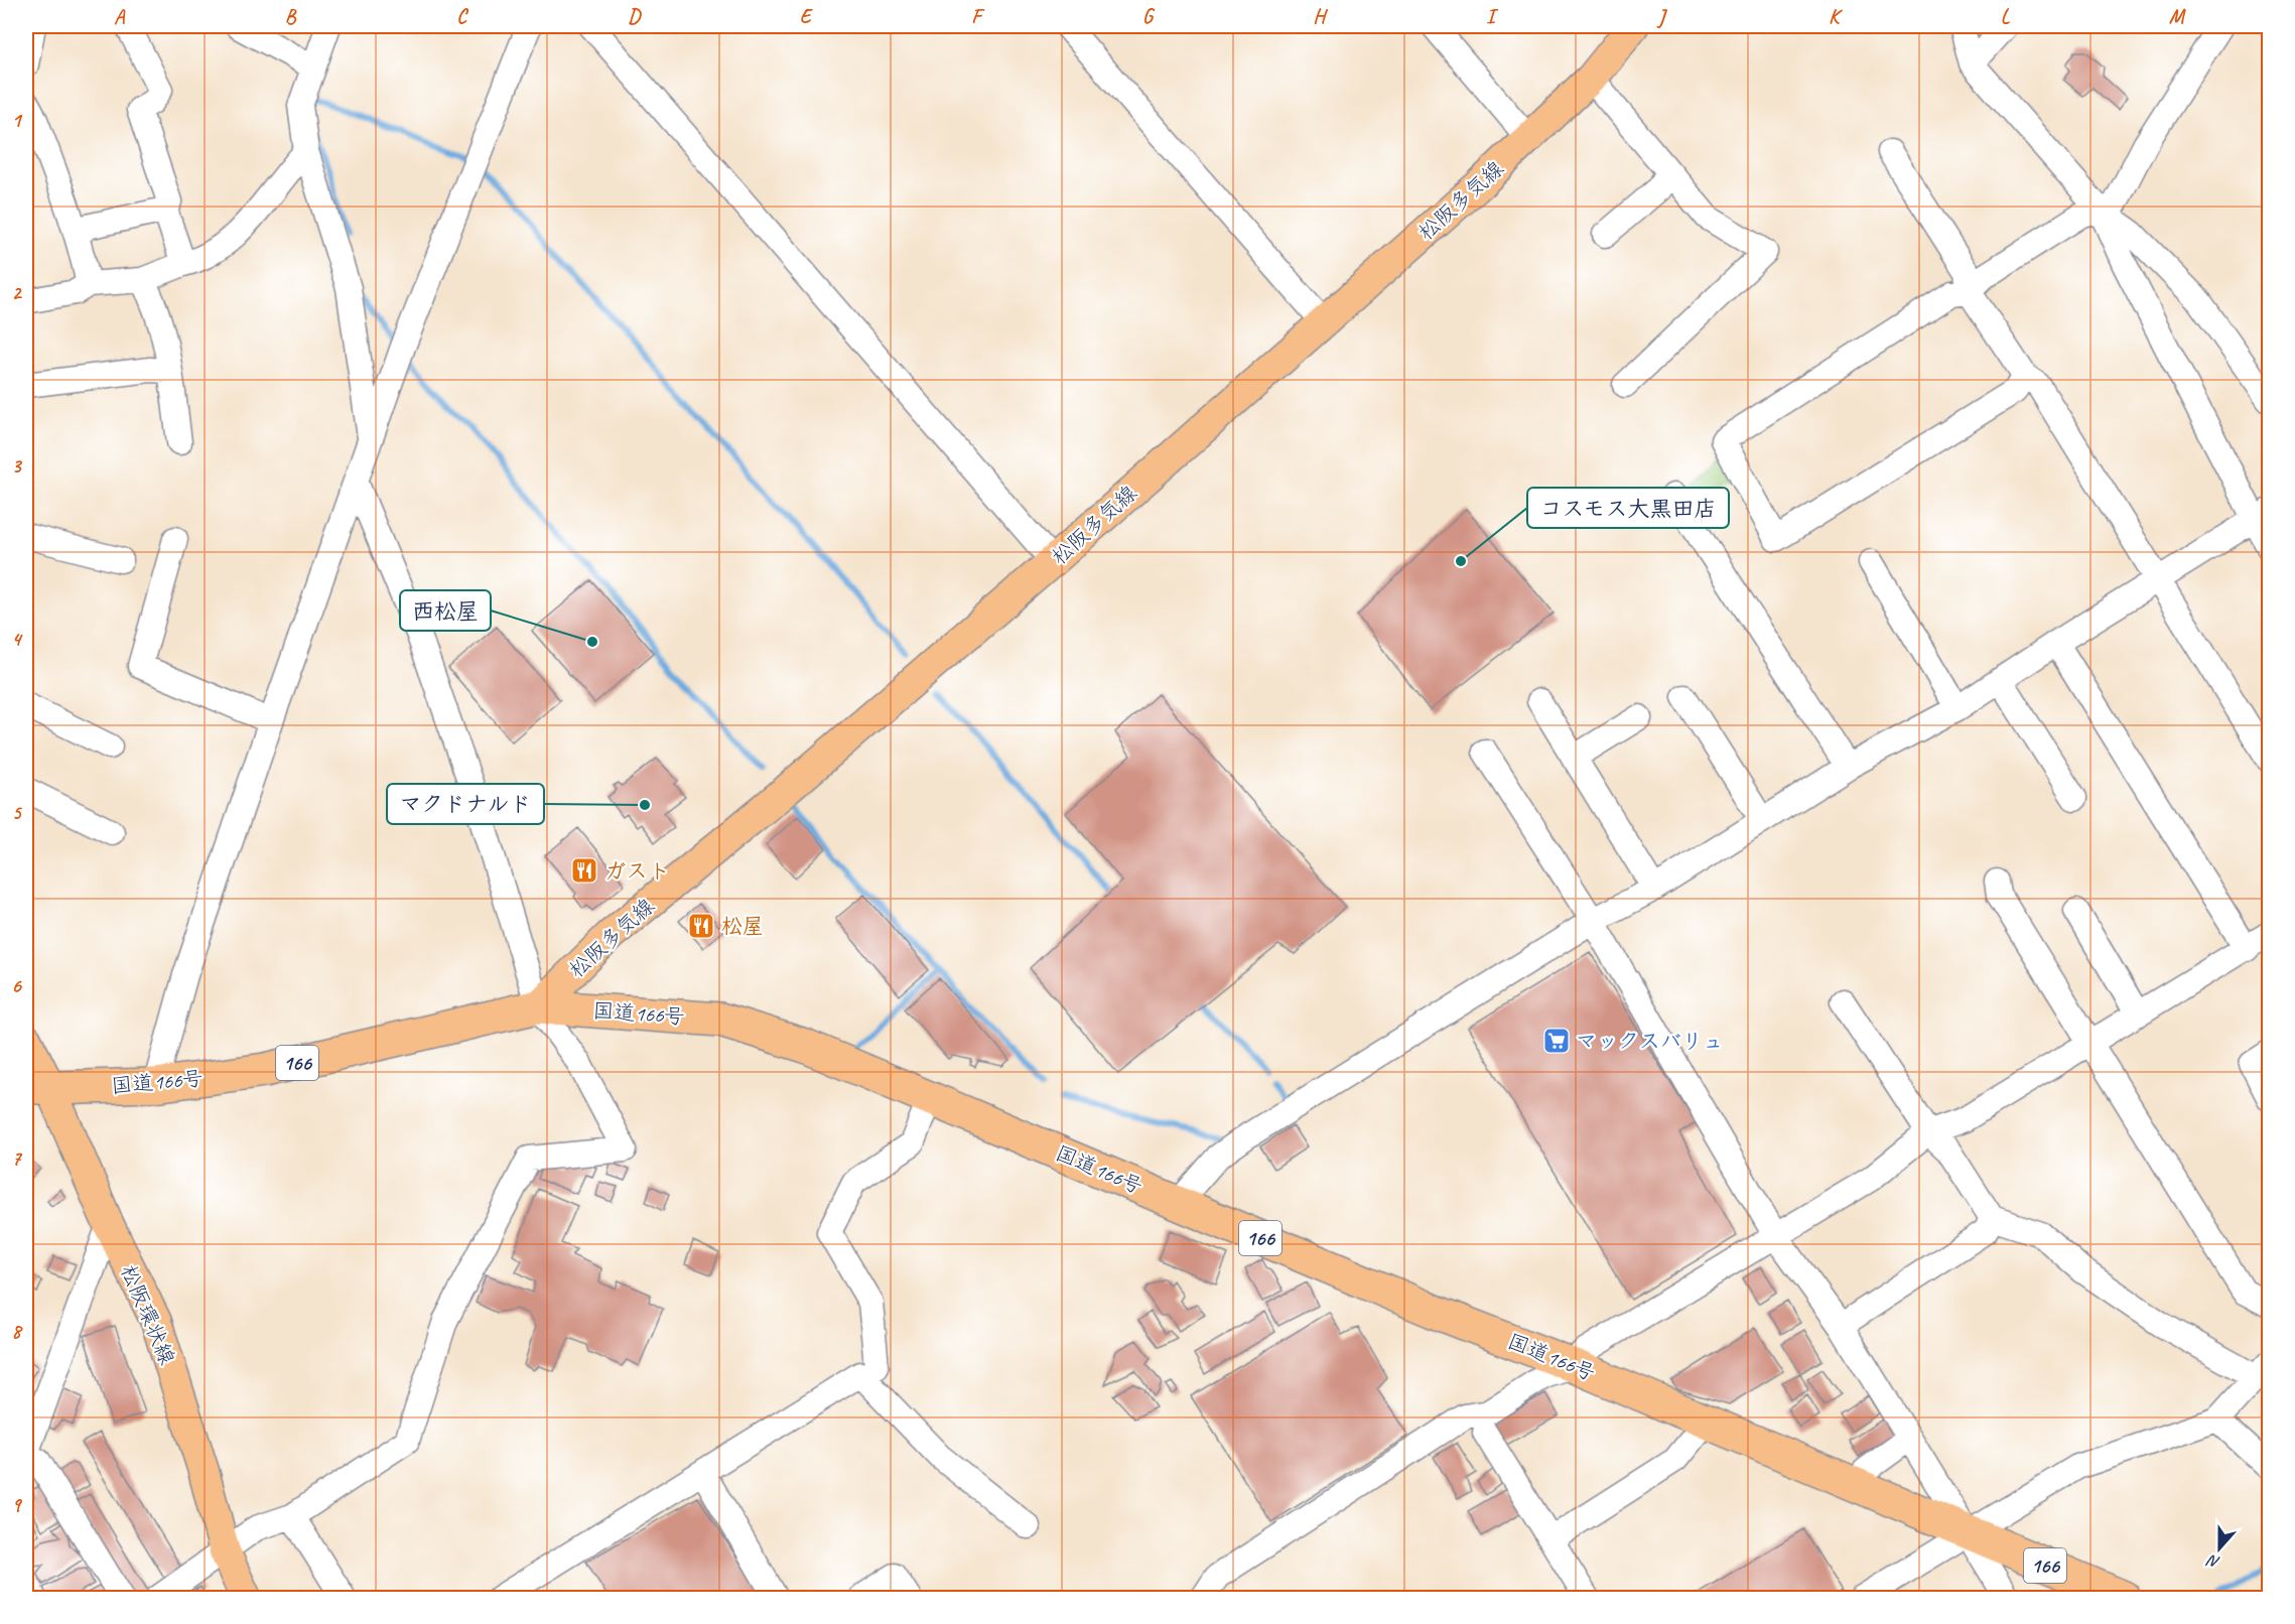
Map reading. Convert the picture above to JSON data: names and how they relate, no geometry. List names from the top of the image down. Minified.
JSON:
{"streets":{"highway":["国道166号","166"],"main road":["松阪多気線","松阪環状線"]},"crossings":[["松阪多気線","国道166号"],["国道166号","松阪環状線"]],"places":{"other":["コスモス大黒田店","西松屋","マクドナルド"],"restaurant":["ガスト","松屋"],"supermarket":["マックスバリュ"]},"north":"bottom","grid":{"columns":["A","B","C","D","E","F","G","H","I","J","K","L","M"],"rows":["1","2","3","4","5","6","7","8","9"]}}
